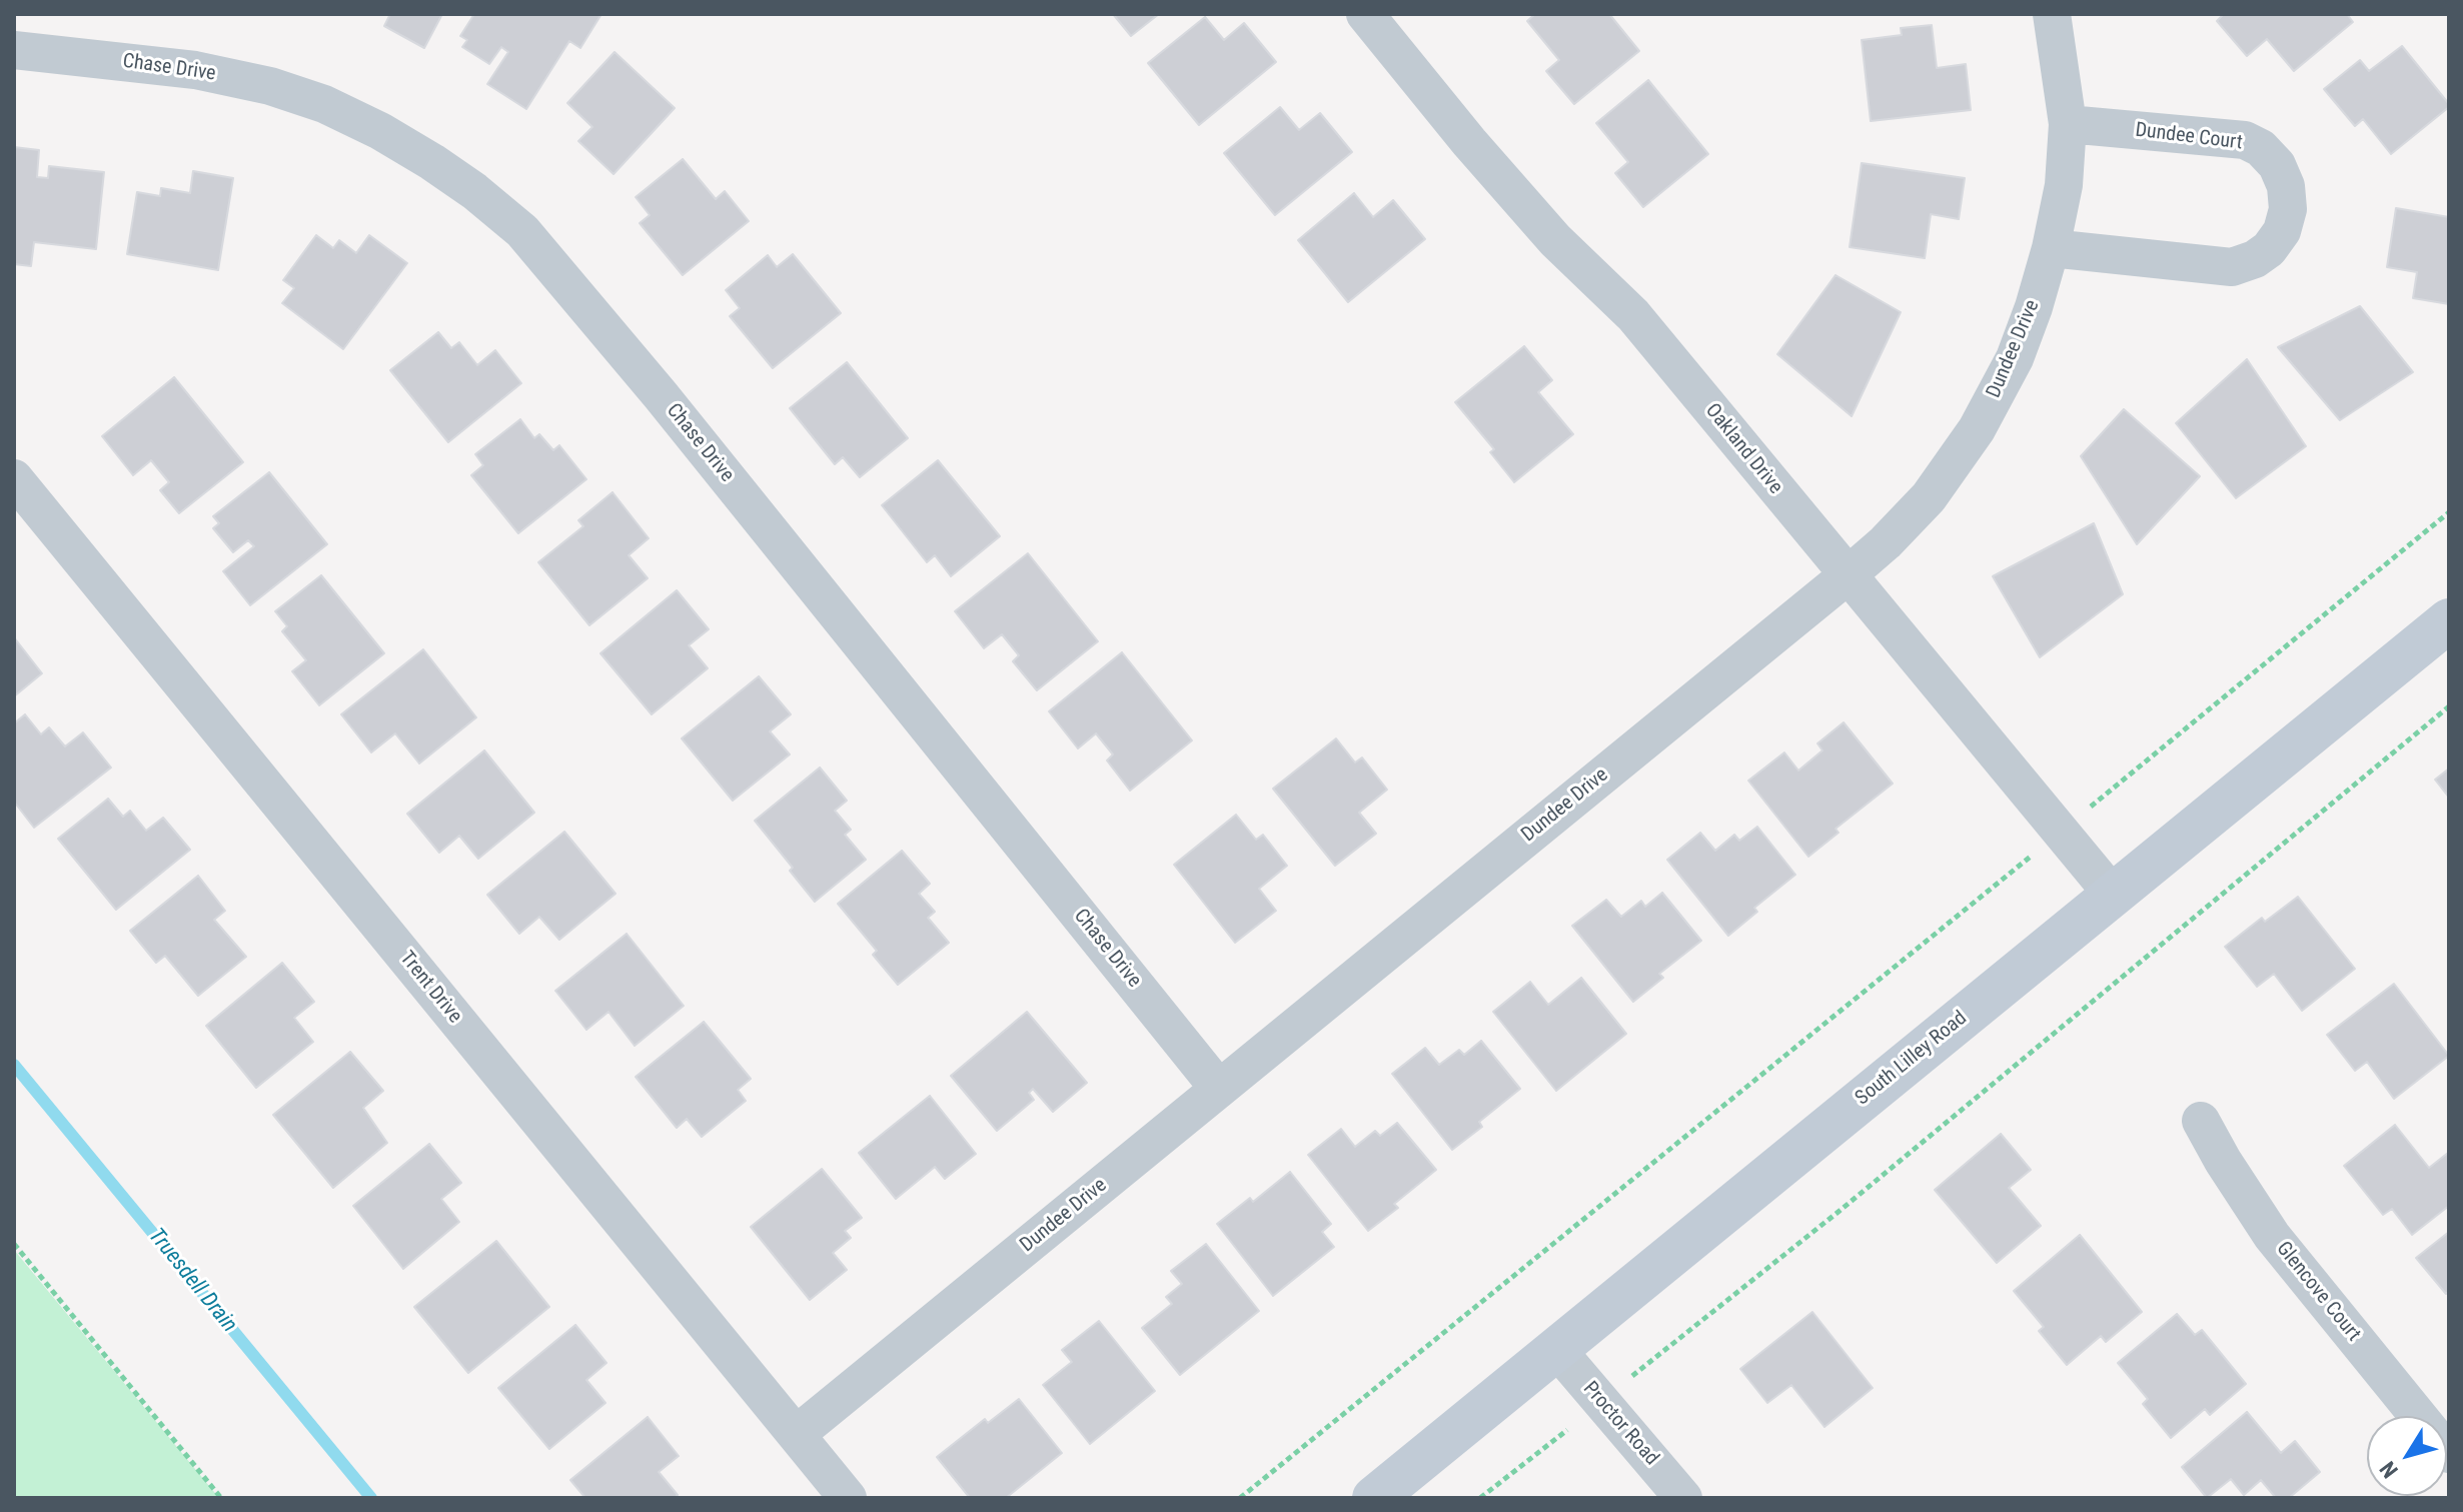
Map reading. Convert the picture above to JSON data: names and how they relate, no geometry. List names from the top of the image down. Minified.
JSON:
{"streets":{"street":["Chase Drive","Dundee Court","Dundee Drive","Oakland Drive","Trent Drive","South Lilley Road","Glencove Court","Proctor Road"]},"crossings":[["Chase Drive","Dundee Drive"],["Dundee Court","Dundee Drive"],["Dundee Drive","Oakland Drive"],["Dundee Drive","Trent Drive"],["Oakland Drive","South Lilley Road"],["South Lilley Road","Proctor Road"]],"water":["Truesdell Drain"],"north":"bottom left"}
